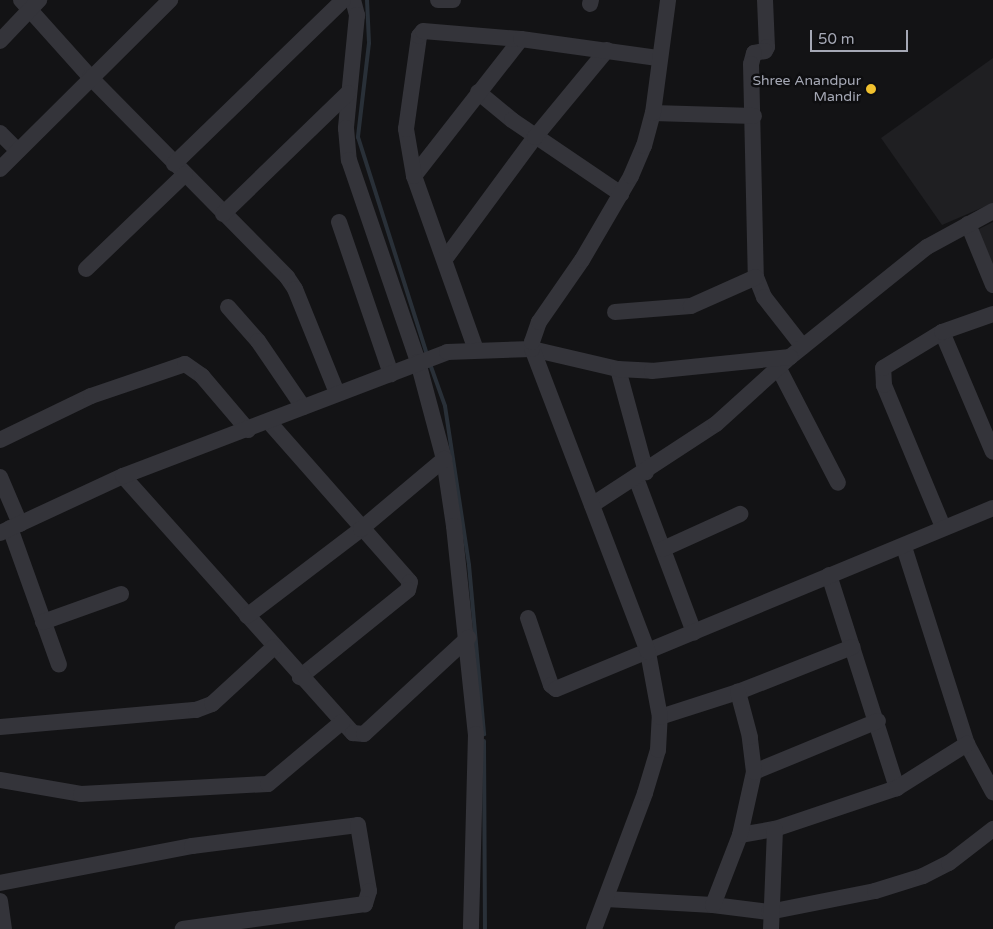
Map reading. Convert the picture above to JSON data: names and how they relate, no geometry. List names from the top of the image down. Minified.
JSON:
{"places":["Shree Anandpur Mandir"],"scale_bar":"50 m"}
